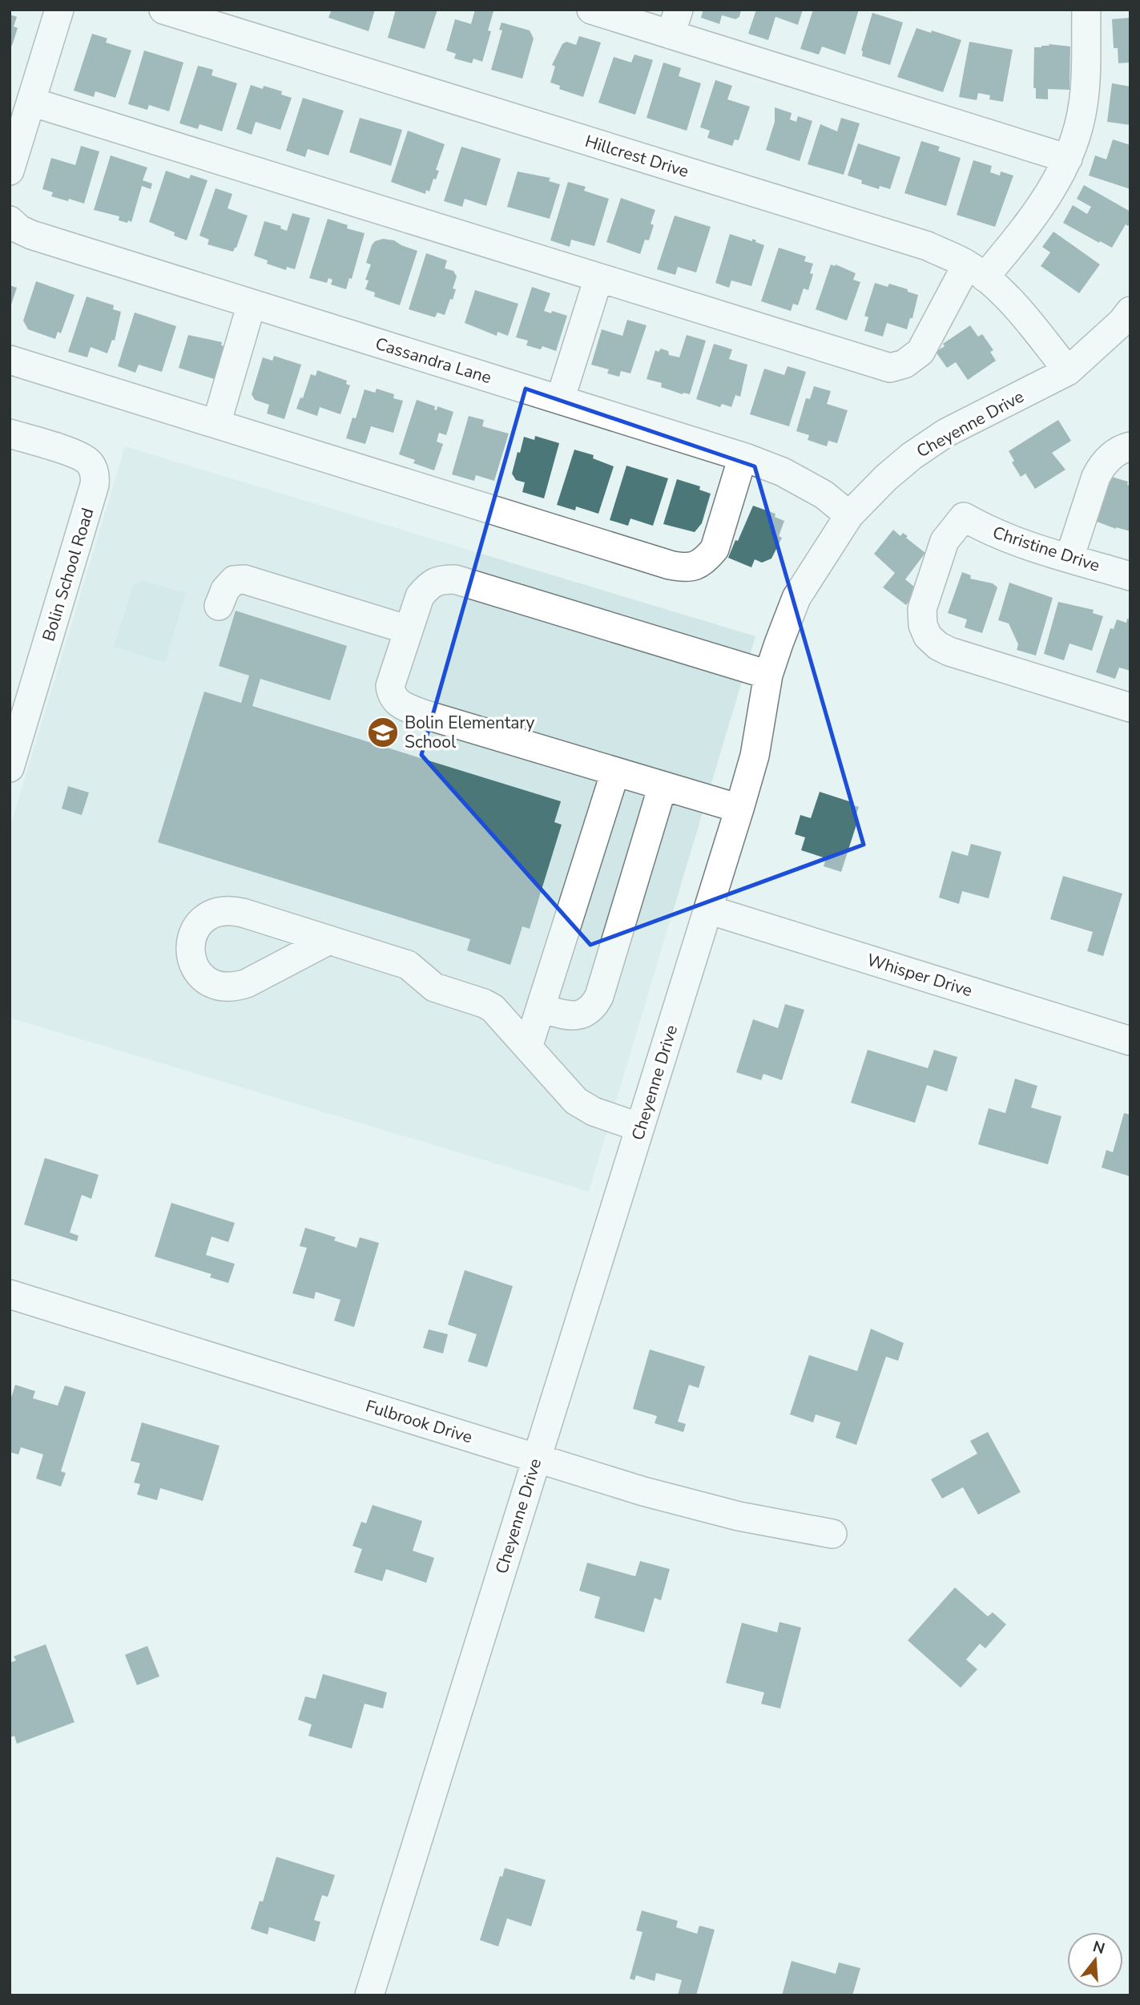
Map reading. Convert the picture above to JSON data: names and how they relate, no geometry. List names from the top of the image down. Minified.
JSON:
{"streets":{"street":["Hillcrest Drive","Cassandra Lane","Cheyenne Drive","Christine Drive","Bolin School Road","Whisper Drive","Fulbrook Drive"]},"crossings":[["Hillcrest Drive","Cheyenne Drive"],["Cassandra Lane","Cheyenne Drive"],["Cheyenne Drive","Whisper Drive"],["Cheyenne Drive","Fulbrook Drive"]],"places":{"school or university":["Bolin Elementary School"]},"north":"top"}
